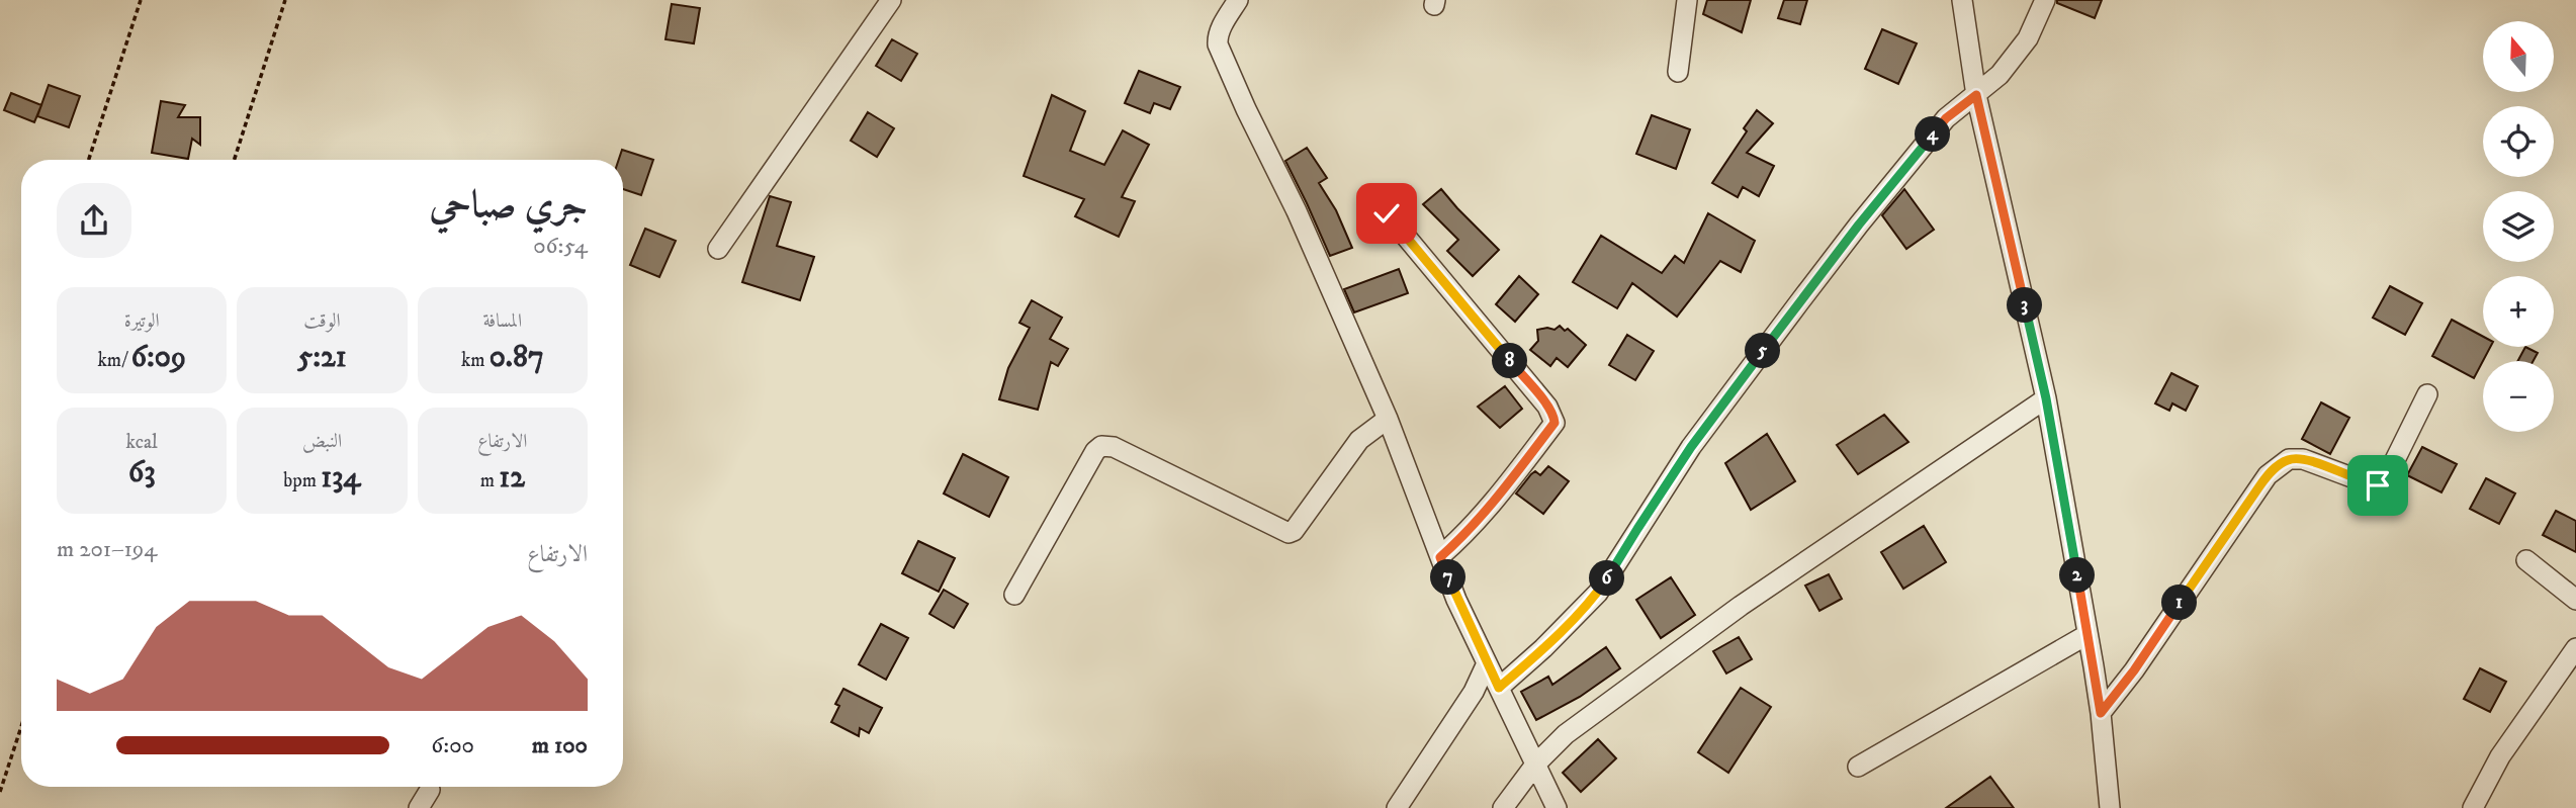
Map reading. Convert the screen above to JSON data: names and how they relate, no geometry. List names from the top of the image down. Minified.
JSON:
{"north":"top","page":{"map_buttons":["+","−"],"pins":["4","3","5","8","2","7","6","1"],"heading":["جري صباحي","06:54"],"stats":[["المسافة","0.87 km"],["الوقت","5:21"],["الوتيرة","6:09 /km"],["الارتفاع","12 m"],["النبض","134 bpm"],["kcal","63"]],"chart":["الارتفاع","194–201 m"],"list":[{"name":"100 m","note":"6:00"}]}}
